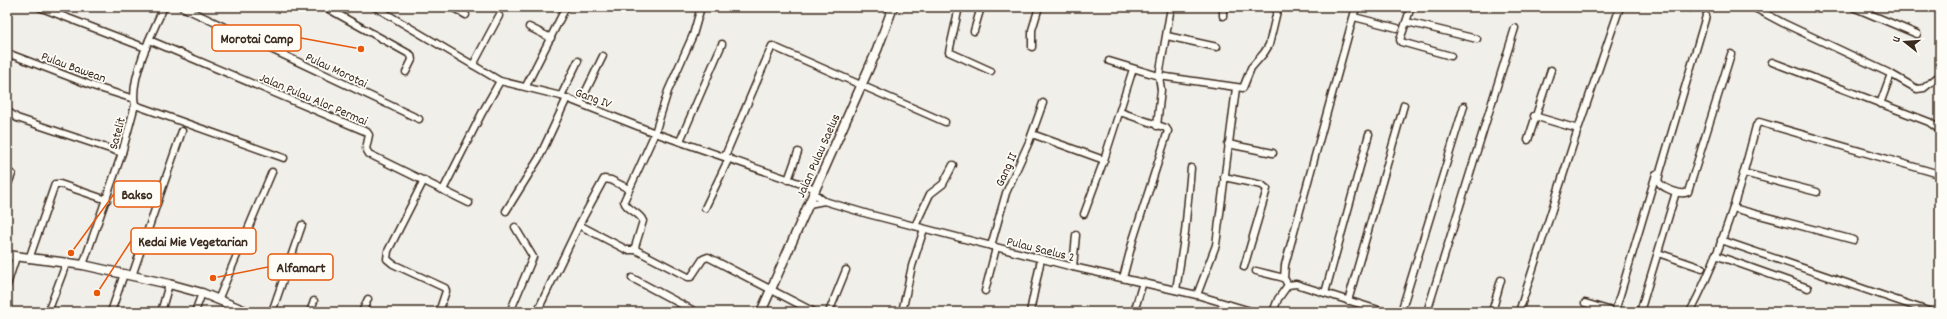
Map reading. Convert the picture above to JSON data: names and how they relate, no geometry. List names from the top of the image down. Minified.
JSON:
{"streets":{"street":["Pulau Bawean","Pulau Morotai","Gang IV","Jalan Pulau Alor Permai","Satelit","Jalan Pulau Saelus","Gang II","Pulau Saelus 2"]},"crossings":[["Pulau Bawean","Satelit"],["Gang IV","Jalan Pulau Saelus"],["Gang IV","Pulau Saelus 2"],["Jalan Pulau Alor Permai","Satelit"],["Jalan Pulau Saelus","Pulau Saelus 2"],["Gang II","Pulau Saelus 2"]],"places":["Morotai Camp","Bakso","Alfamart","Kedai Mie Vegetarian"],"north":"left"}
